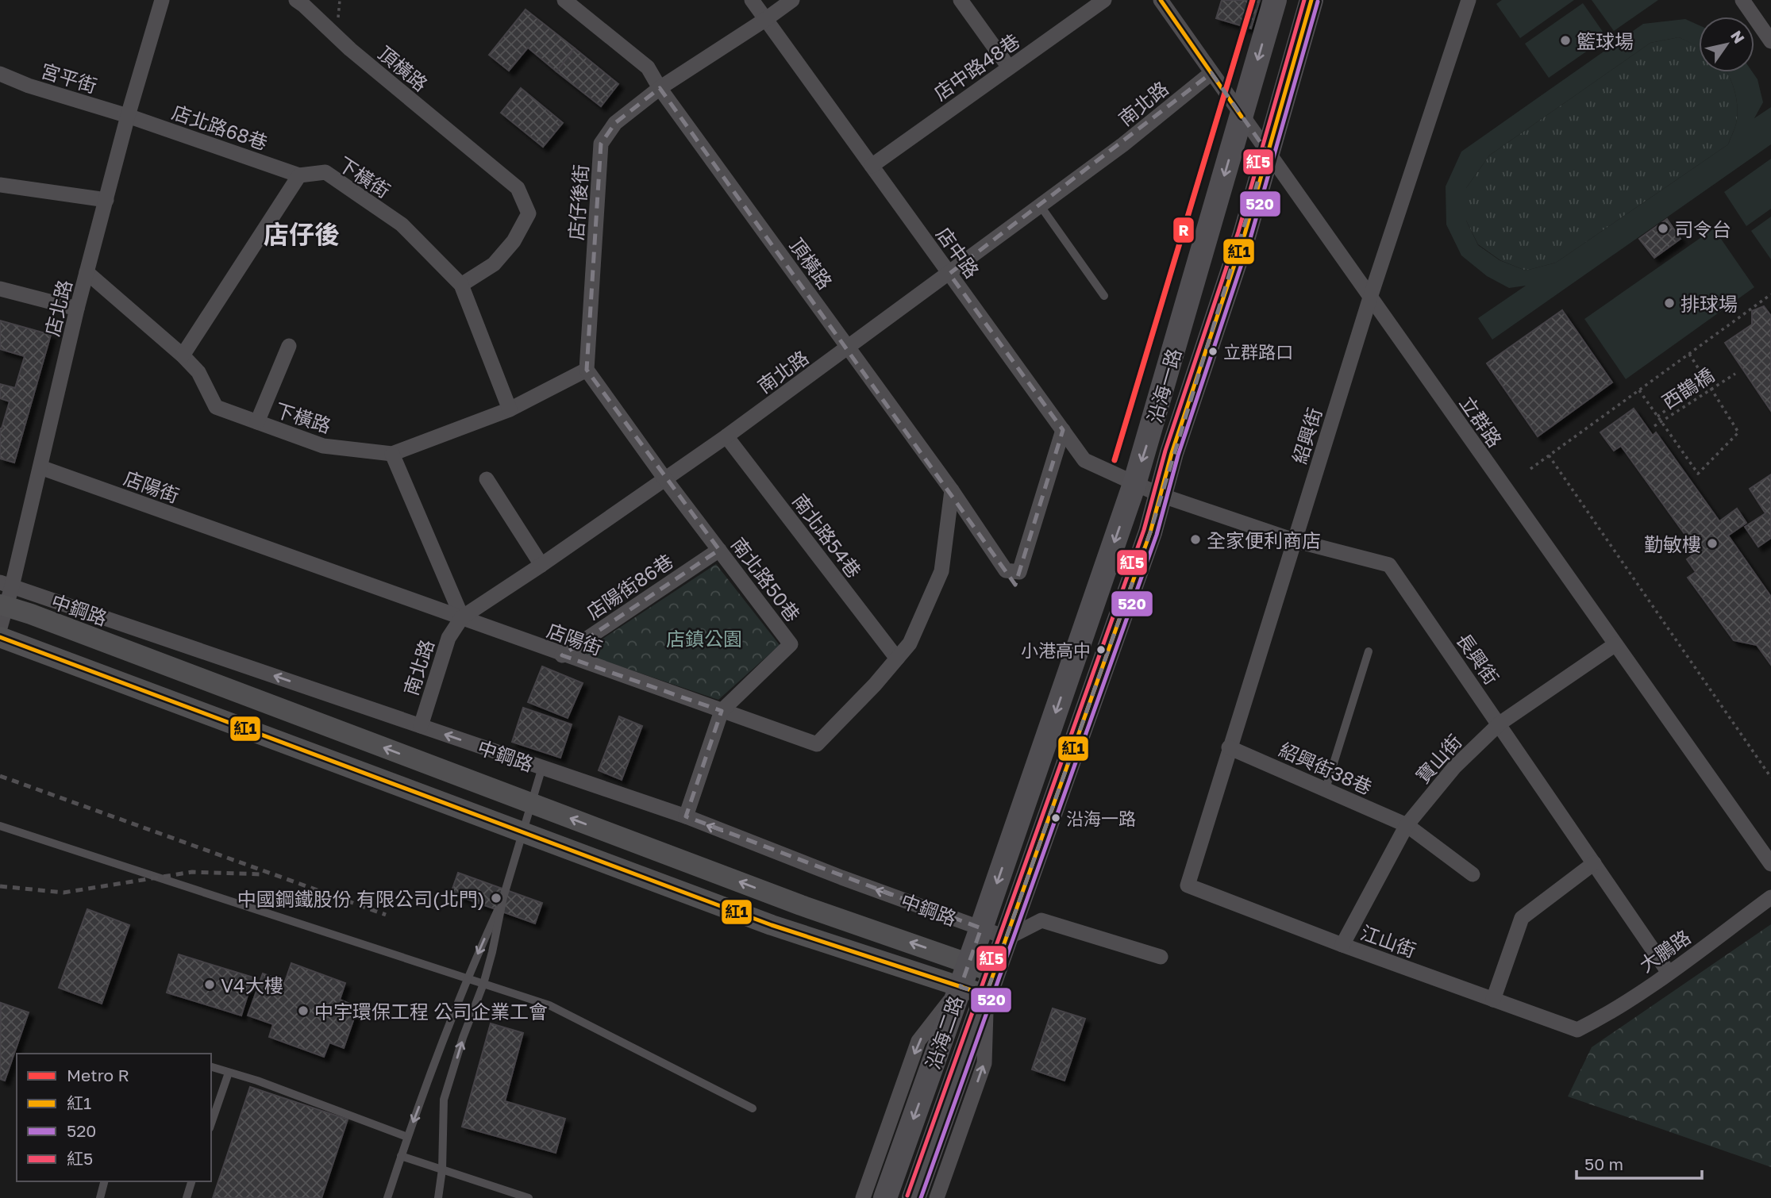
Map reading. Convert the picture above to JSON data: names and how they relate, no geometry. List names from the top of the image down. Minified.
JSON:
{"streets":{"main road":["沿海一路","沿海二路"],"street":["店中路48巷","頂橫路","宮平街","南北路","店北路68巷","下橫街","店仔後街","店中路","店北路","下橫路","立群路","紹興街","店陽街","南北路54巷","南北路50巷","店陽街86巷","中鋼路","長興街","寶山街","紹興街38巷","江山街","大鵬路"],"path":["西鵲橋"]},"crossings":[["店中路48巷","店中路"],["頂橫路","南北路"],["頂橫路","下橫街"],["頂橫路","店仔後街"],["頂橫路","店中路"],["頂橫路","店陽街"],["宮平街","店北路68巷"],["宮平街","店北路"],["南北路","店中路"],["南北路","立群路"],["南北路","店陽街"],["南北路","南北路54巷"],["南北路","南北路50巷"],["南北路","中鋼路"],["店北路68巷","下橫街"],["店北路68巷","店北路"],["下橫街","下橫路"],["店仔後街","店中路"],["店仔後街","下橫路"],["店中路","沿海一路"],["店中路","長興街"],["店北路","下橫路"],["店北路","店陽街"],["店北路","中鋼路"],["沿海一路","立群路"],["沿海一路","中鋼路"],["沿海一路","長興街"],["沿海一路","沿海二路"],["立群路","紹興街"],["立群路","寶山街"],["紹興街","長興街"],["紹興街","紹興街38巷"],["紹興街","江山街"],["店陽街","南北路54巷"],["店陽街","南北路50巷"],["店陽街","店陽街86巷"],["南北路50巷","店陽街86巷"],["南北路50巷","中鋼路"],["長興街","寶山街"],["長興街","大鵬路"],["寶山街","紹興街38巷"],["寶山街","江山街"],["江山街","大鵬路"]],"districts":["店仔後"],"parks":["店鎮公園"],"places":["籃球場","司令台","排球場","立群路口","全家便利商店","勤敏樓","小港高中","沿海一路","中國鋼鐵股份 有限公司(北門)","V4大樓","中宇環保工程 公司企業工會"],"lines":["metro line R","transit line 紅1","transit line 紅5","transit line 520"],"legend":["Metro R","紅1","520","紅5"],"scale_bar":"50 m","north":"top right"}
